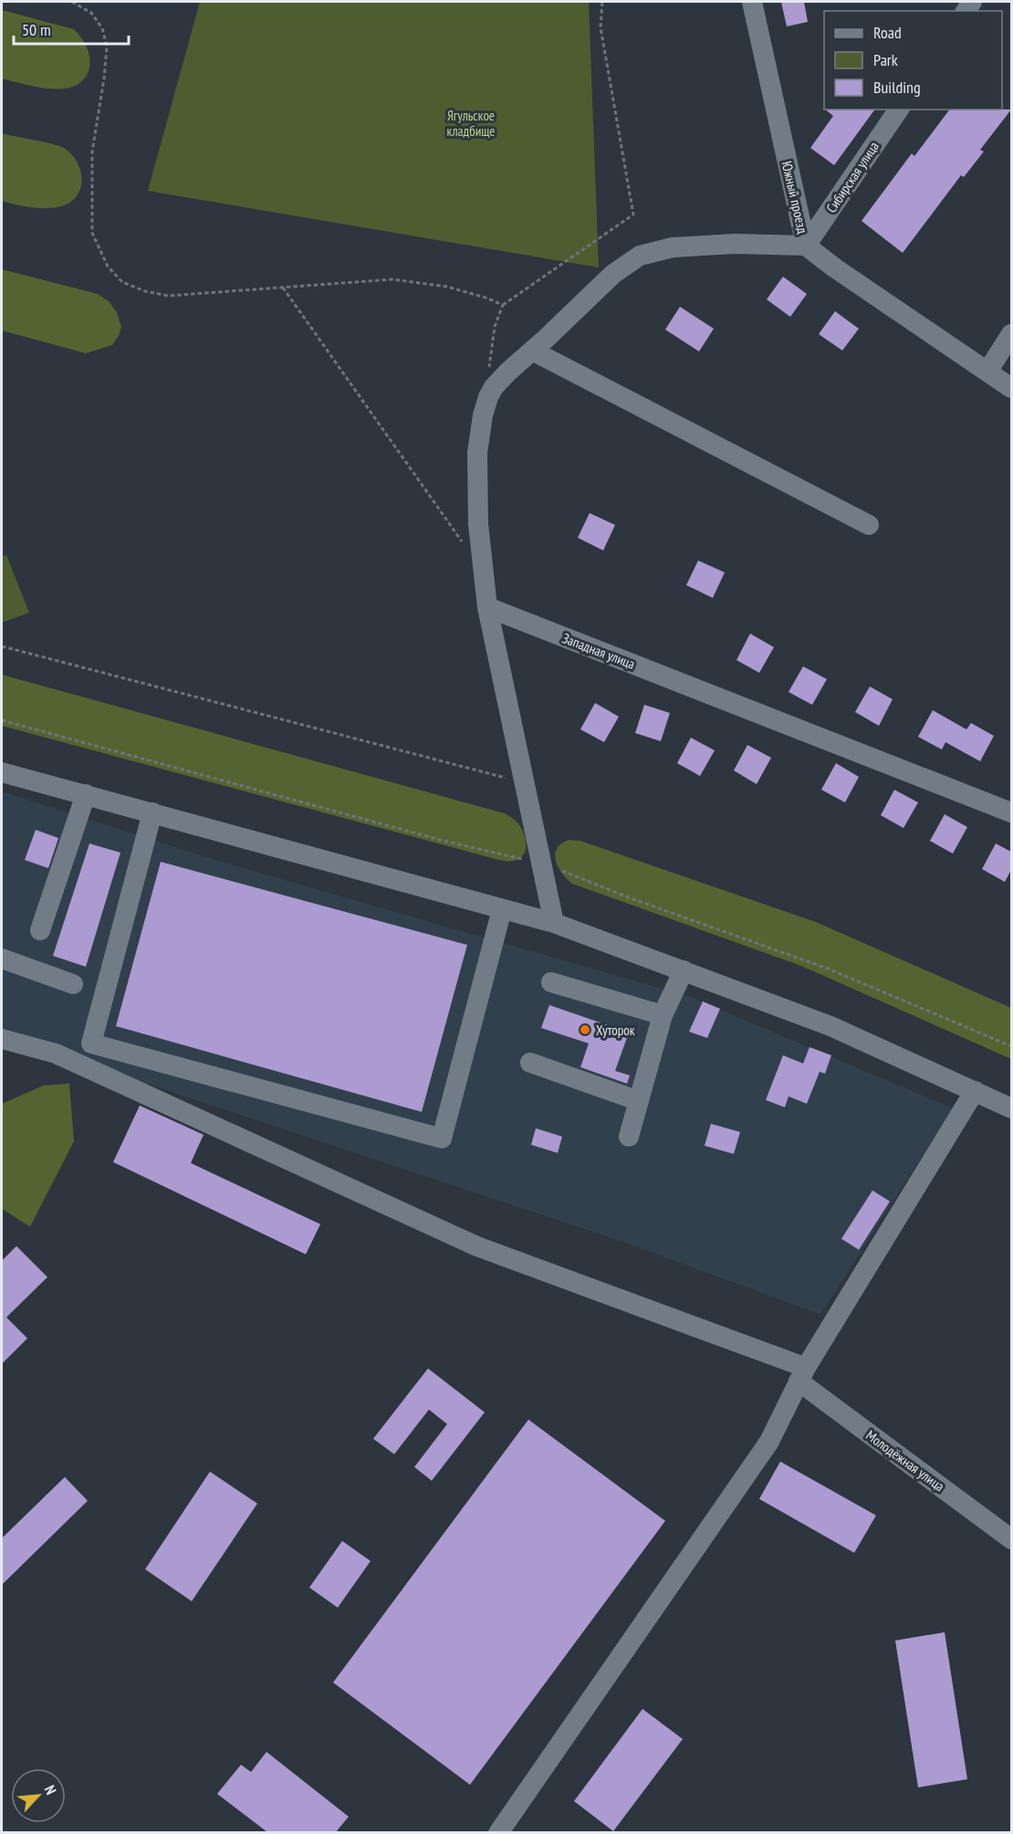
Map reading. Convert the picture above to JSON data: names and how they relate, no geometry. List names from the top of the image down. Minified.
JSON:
{"streets":{"street":["Сибирская улица","Южный проезд","Западная улица","Молодёжная улица"]},"crossings":[["Сибирская улица","Южный проезд"]],"parks":["Ягульское кладбище"],"places":["Хуторок"],"legend":["Road","Park","Building"],"scale_bar":"50 m","north":"top right"}
